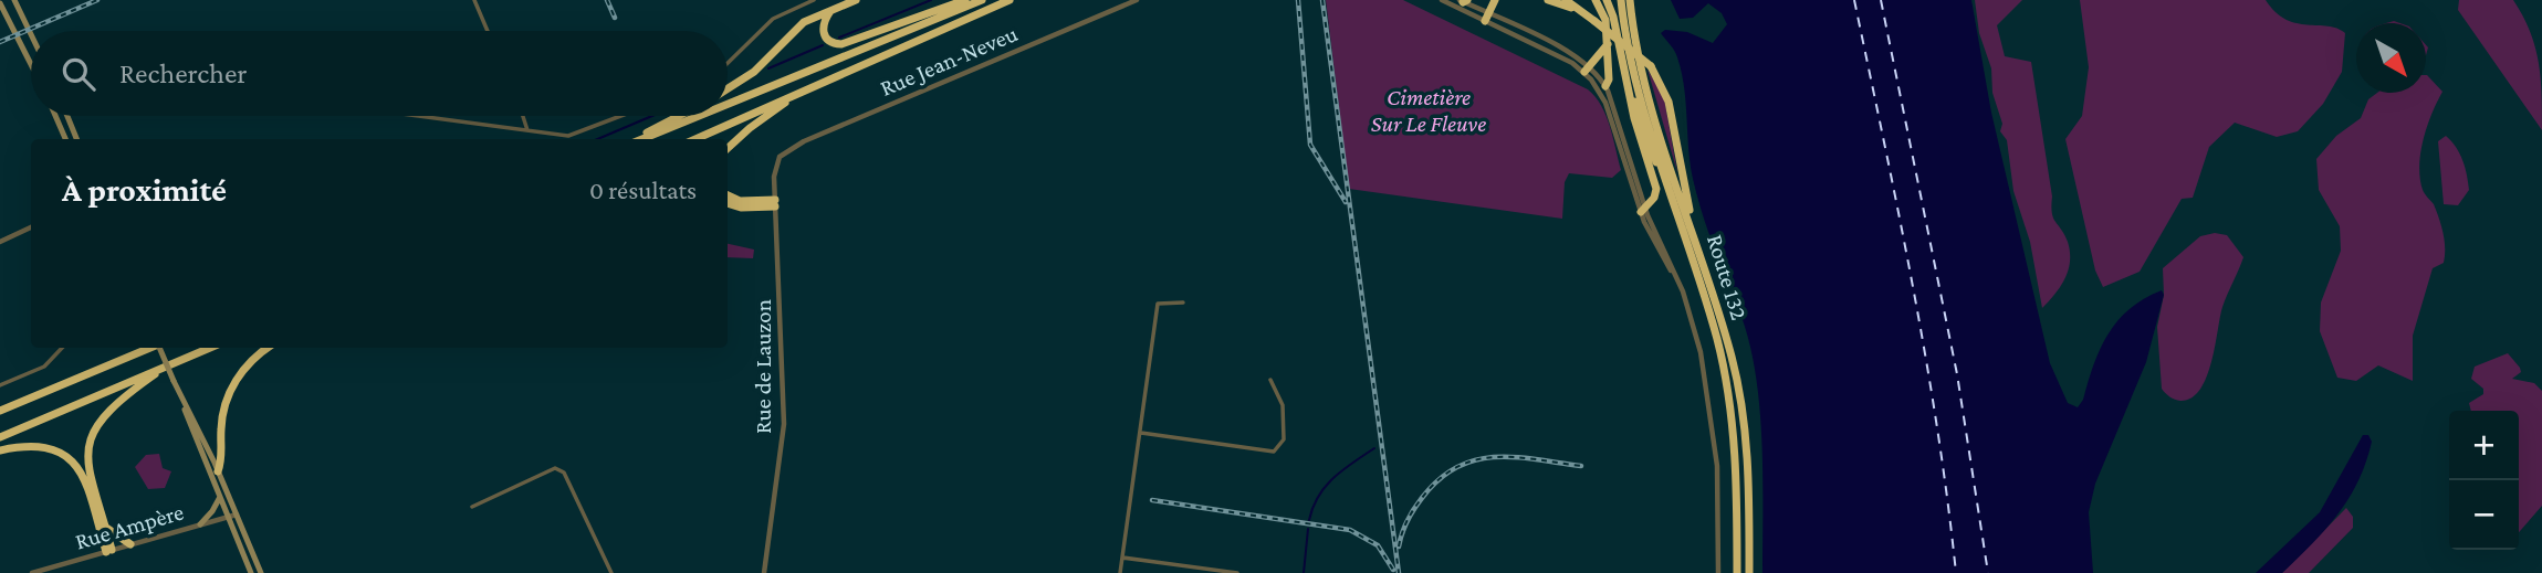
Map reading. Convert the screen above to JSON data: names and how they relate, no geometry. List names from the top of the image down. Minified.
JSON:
{"streets":{"highway":["Route 132"],"street":["Rue Jean-Neveu","Rue de Lauzon","Rue Ampère"]},"crossings":[["Rue Jean-Neveu","Rue de Lauzon"]],"parks":["Cimetière Sur Le Fleuve"],"north":"bottom right","page":{"search":"Rechercher","heading":["À proximité","0 résultats"],"map_buttons":["+","−"]}}
